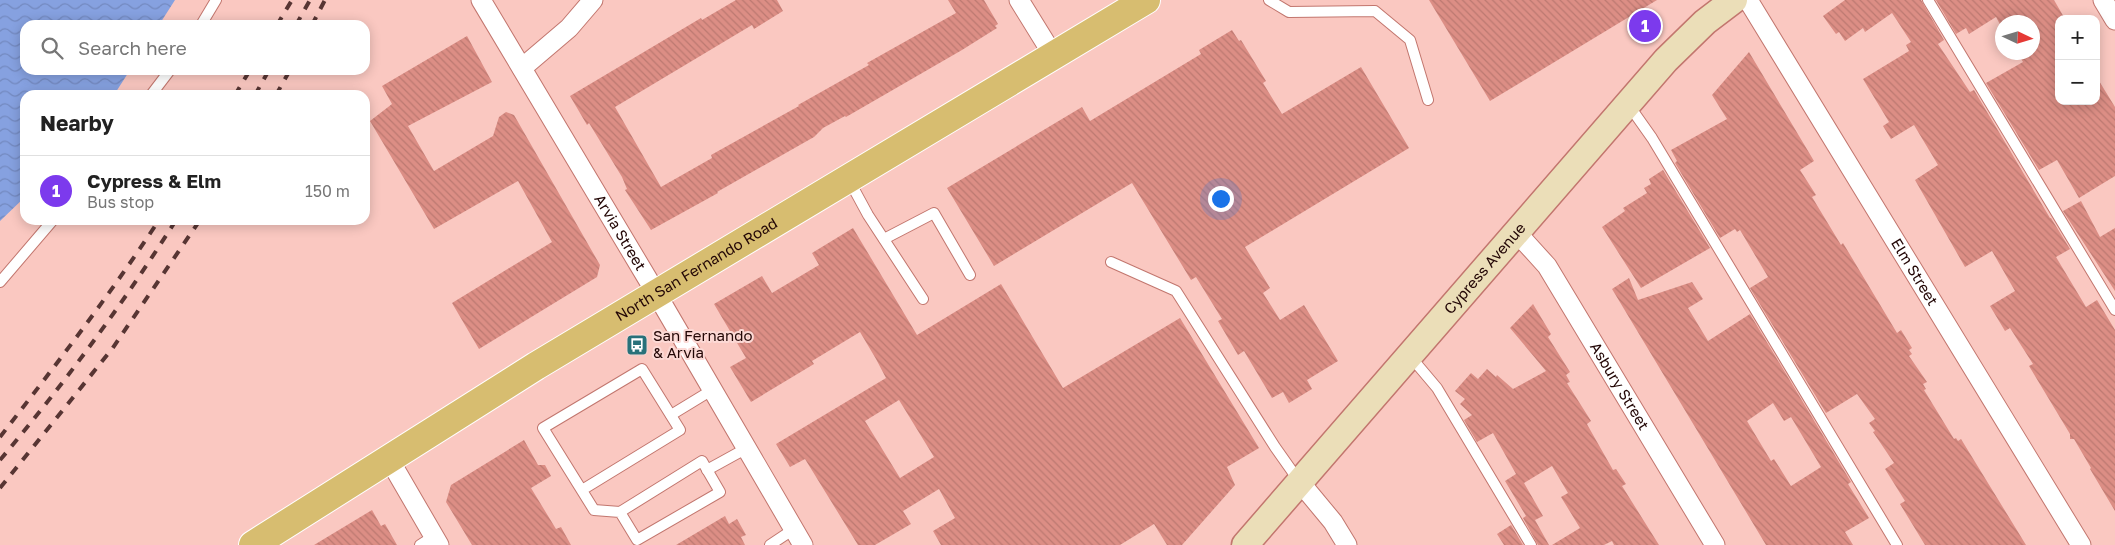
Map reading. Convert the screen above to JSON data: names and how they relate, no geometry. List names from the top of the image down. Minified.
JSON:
{"streets":{"main road":["North San Fernando Road"],"street":["Arvia Street","Cypress Avenue","Elm Street","Asbury Street"]},"crossings":[["Arvia Street","North San Fernando Road"],["Cypress Avenue","Asbury Street"]],"places":{"bus stop":["San Fernando & Arvia"]},"north":"right","page":{"pins":"1","map_buttons":["+","−"],"search":"Search here","heading":"Nearby","list":[{"mark":"1","name":"Cypress & Elm","note":"Bus stop","value":"150 m"}]}}
